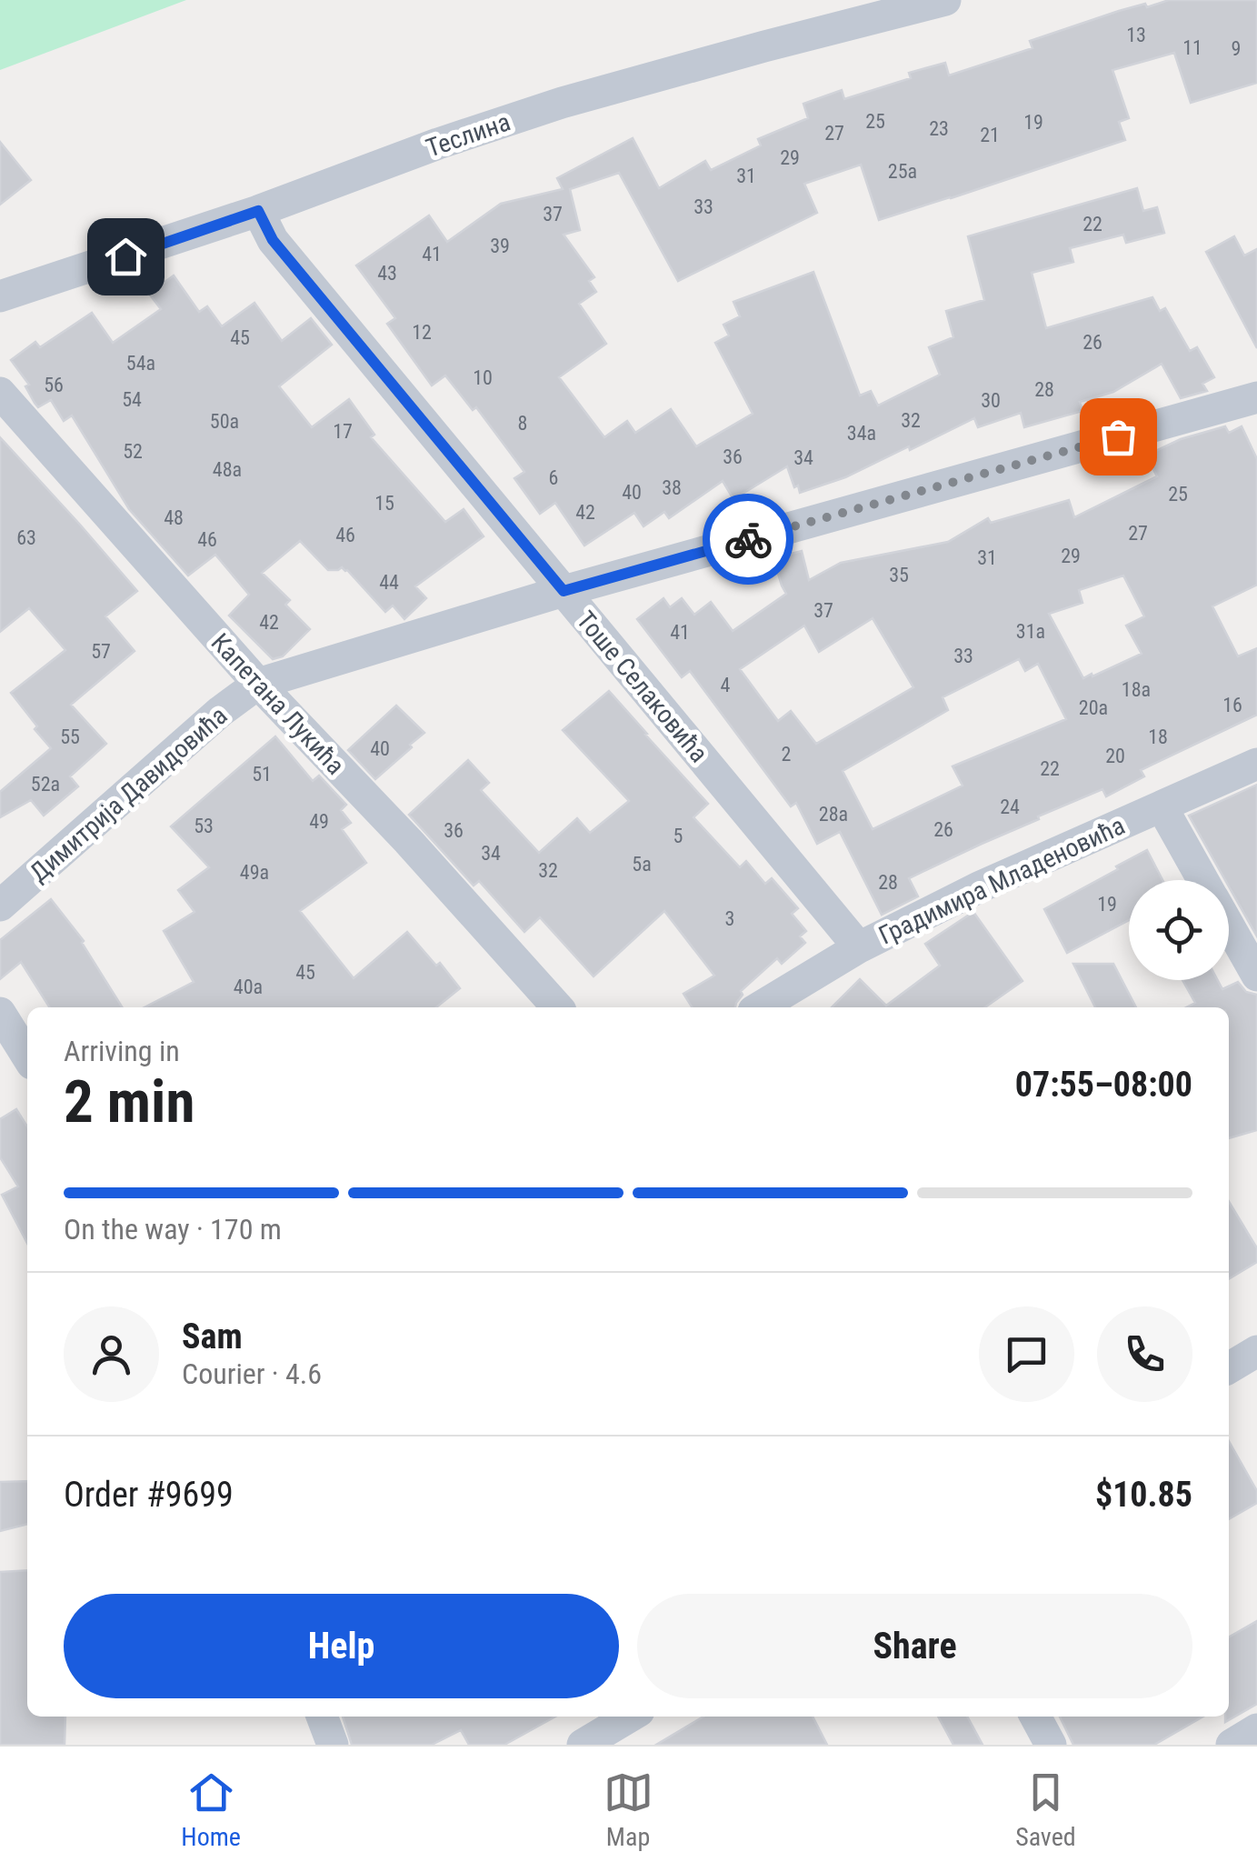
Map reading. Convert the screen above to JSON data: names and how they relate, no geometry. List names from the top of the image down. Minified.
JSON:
{"streets":{"street":["Теслина","Тоше Селаковића","Капетана Лукића","Димитрија Давидовића","Градимира Младеновића"]},"crossings":[["Теслина","Тоше Селаковића"],["Тоше Селаковића","Димитрија Давидовића"],["Тоше Селаковића","Градимира Младеновића"],["Капетана Лукића","Димитрија Давидовића"]],"house_numbers":["13","11","9","25","19","23","27","21","29","25a","31","33","37","22","39","41","43","12","45","26","54a","10","56","28","54","30","32","50a","8","17","34a","52","36","34","48a","6","38","40","25","15","42","48","27","46","63","46","29","31","35","44","37","42","31a","41","57","33","4","18a","16","20a","55","18","40","2","20","22","51","52a","24","28a","49","53","26","36","5","34","5a","32","49a","28","19","3","45","40a"],"page":{"heading":["2 min","Arriving in","07:55–08:00"],"panel":["Sam","Courier · 4.6","Order #9699","$10.85"],"bar":"On the way · 170 m","buttons":["Help","Share"],"tabs":["Home","Map","Saved"]}}
